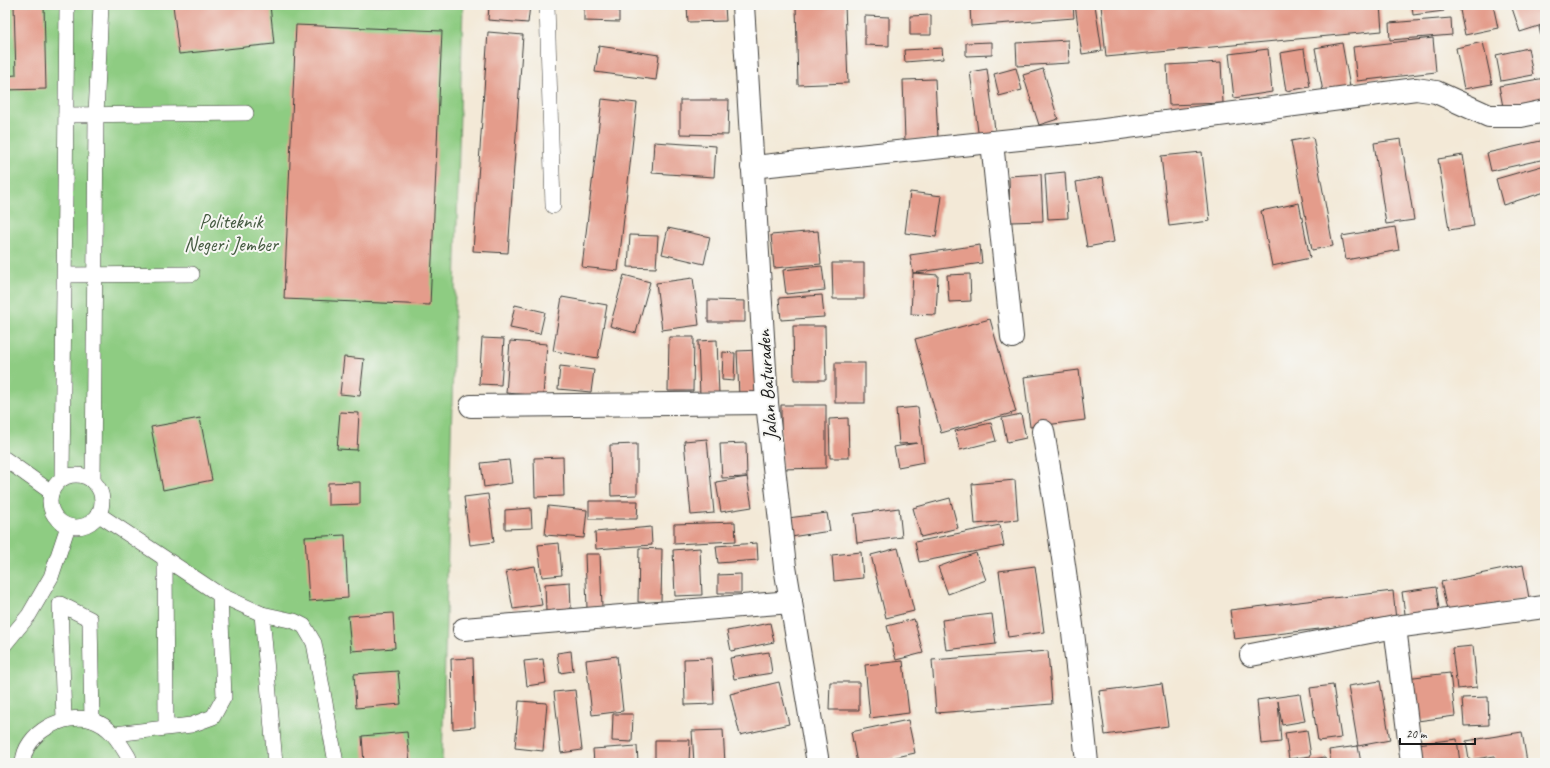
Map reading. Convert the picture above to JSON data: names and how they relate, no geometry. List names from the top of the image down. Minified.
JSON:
{"streets":{"street":["Jalan Baturaden"]},"parks":["Politeknik Negeri Jember"],"scale_bar":"20 m"}
